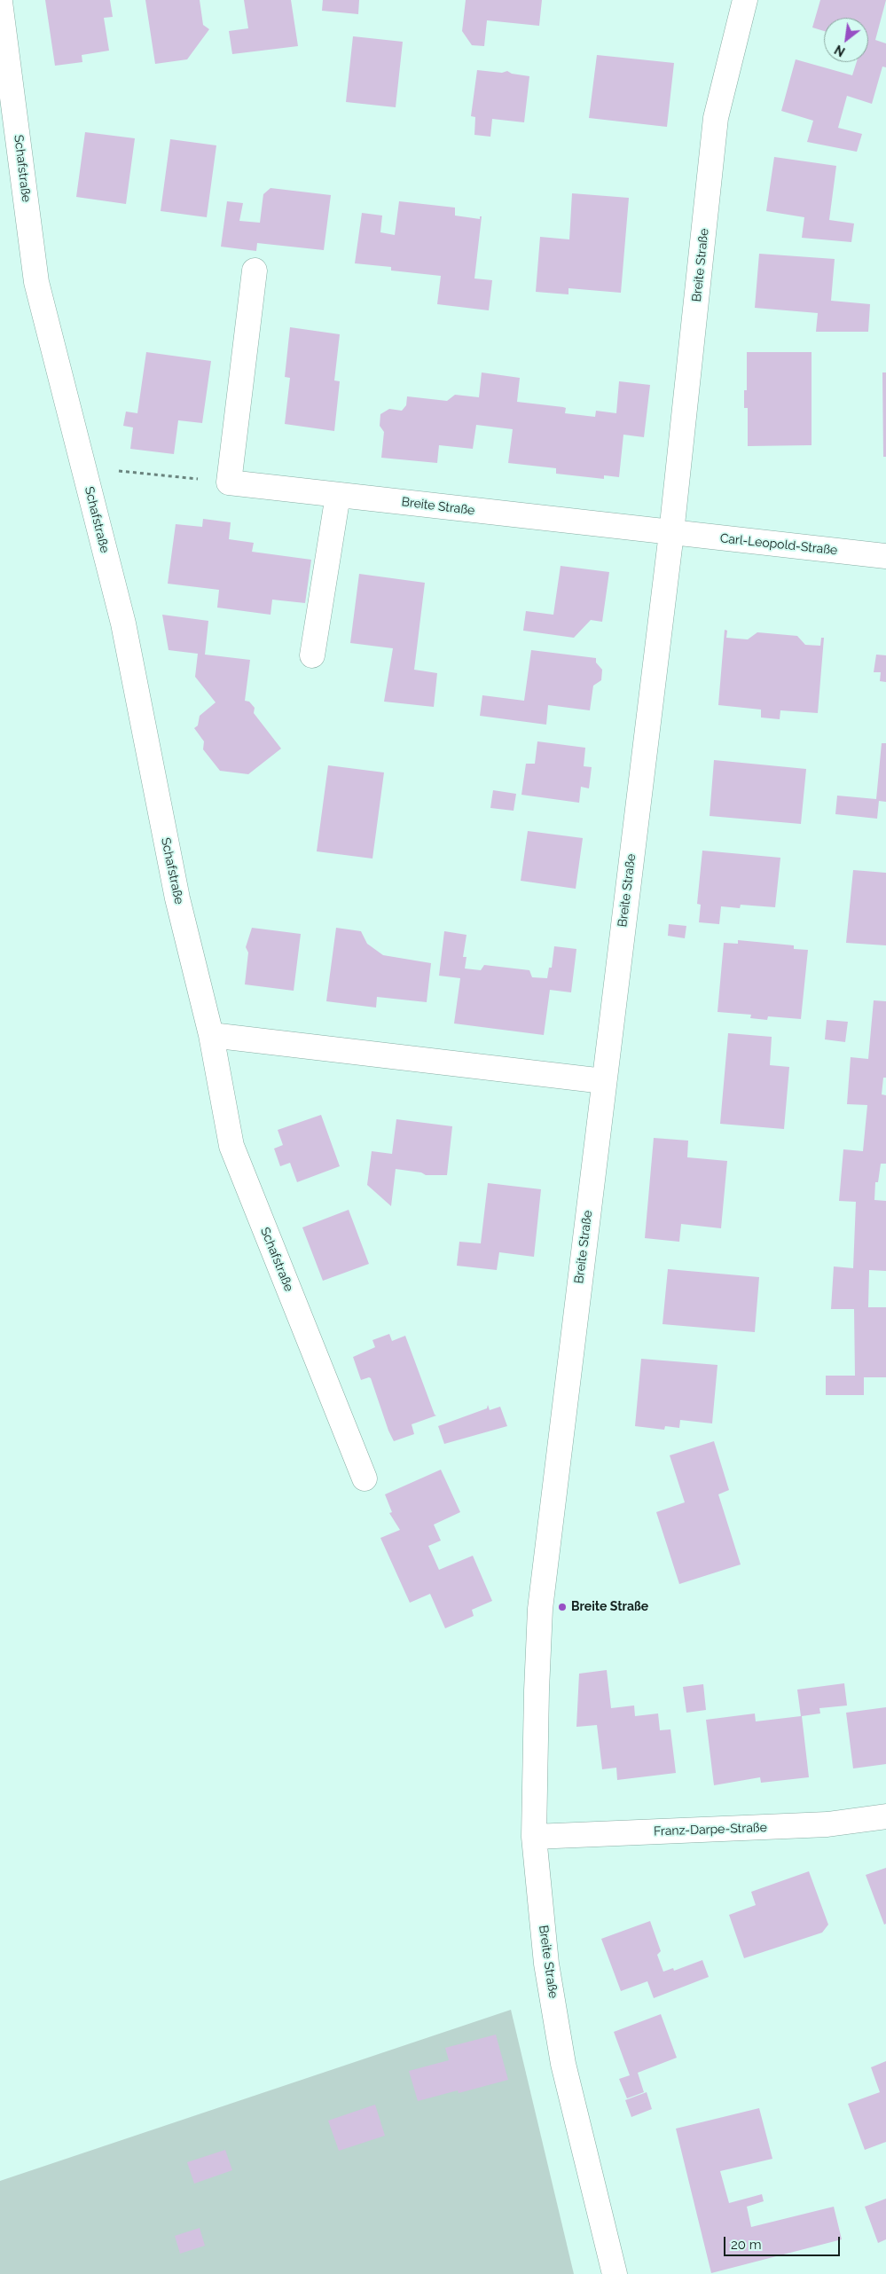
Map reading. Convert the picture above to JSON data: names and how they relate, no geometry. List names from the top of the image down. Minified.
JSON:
{"streets":{"street":["Schafstraße","Breite Straße","Carl-Leopold-Straße","Franz-Darpe-Straße"]},"crossings":[["Breite Straße","Carl-Leopold-Straße"],["Breite Straße","Franz-Darpe-Straße"]],"places":["Breite Straße"],"scale_bar":"20 m","north":"bottom left"}
